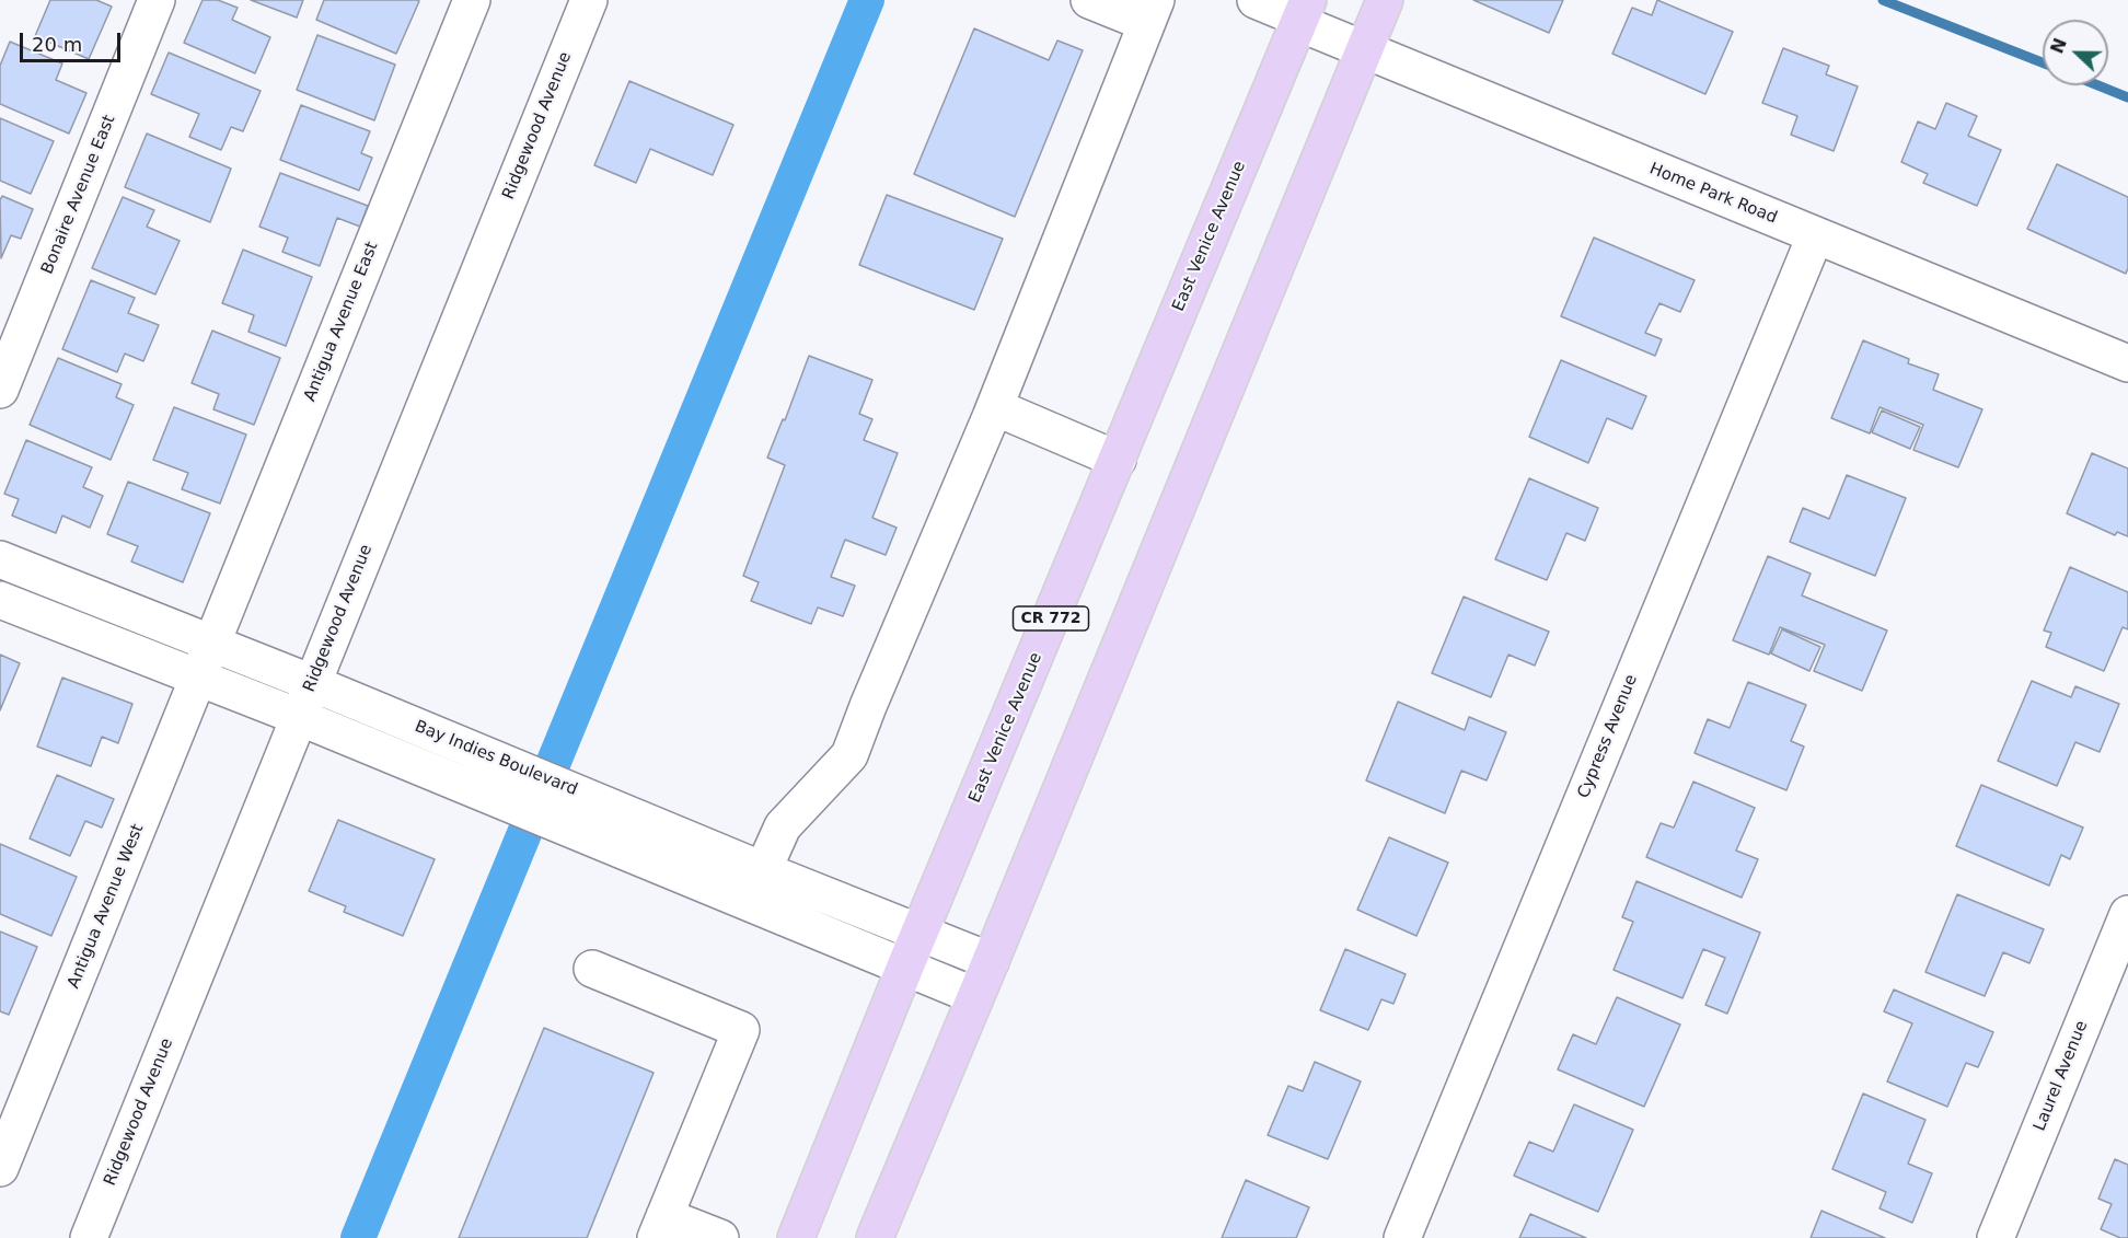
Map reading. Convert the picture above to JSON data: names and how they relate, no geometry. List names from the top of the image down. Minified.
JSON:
{"streets":{"main road":["East Venice Avenue","CR 772"],"street":["Ridgewood Avenue","Home Park Road","Bonaire Avenue East","Antigua Avenue East","Cypress Avenue","Bay Indies Boulevard","Antigua Avenue West","Laurel Avenue"]},"crossings":[["Ridgewood Avenue","Bay Indies Boulevard"],["Home Park Road","East Venice Avenue"],["Home Park Road","Cypress Avenue"],["East Venice Avenue","Bay Indies Boulevard"],["Antigua Avenue East","Bay Indies Boulevard"],["Antigua Avenue East","Antigua Avenue West"],["Bay Indies Boulevard","Antigua Avenue West"]],"scale_bar":"20 m","north":"left"}
